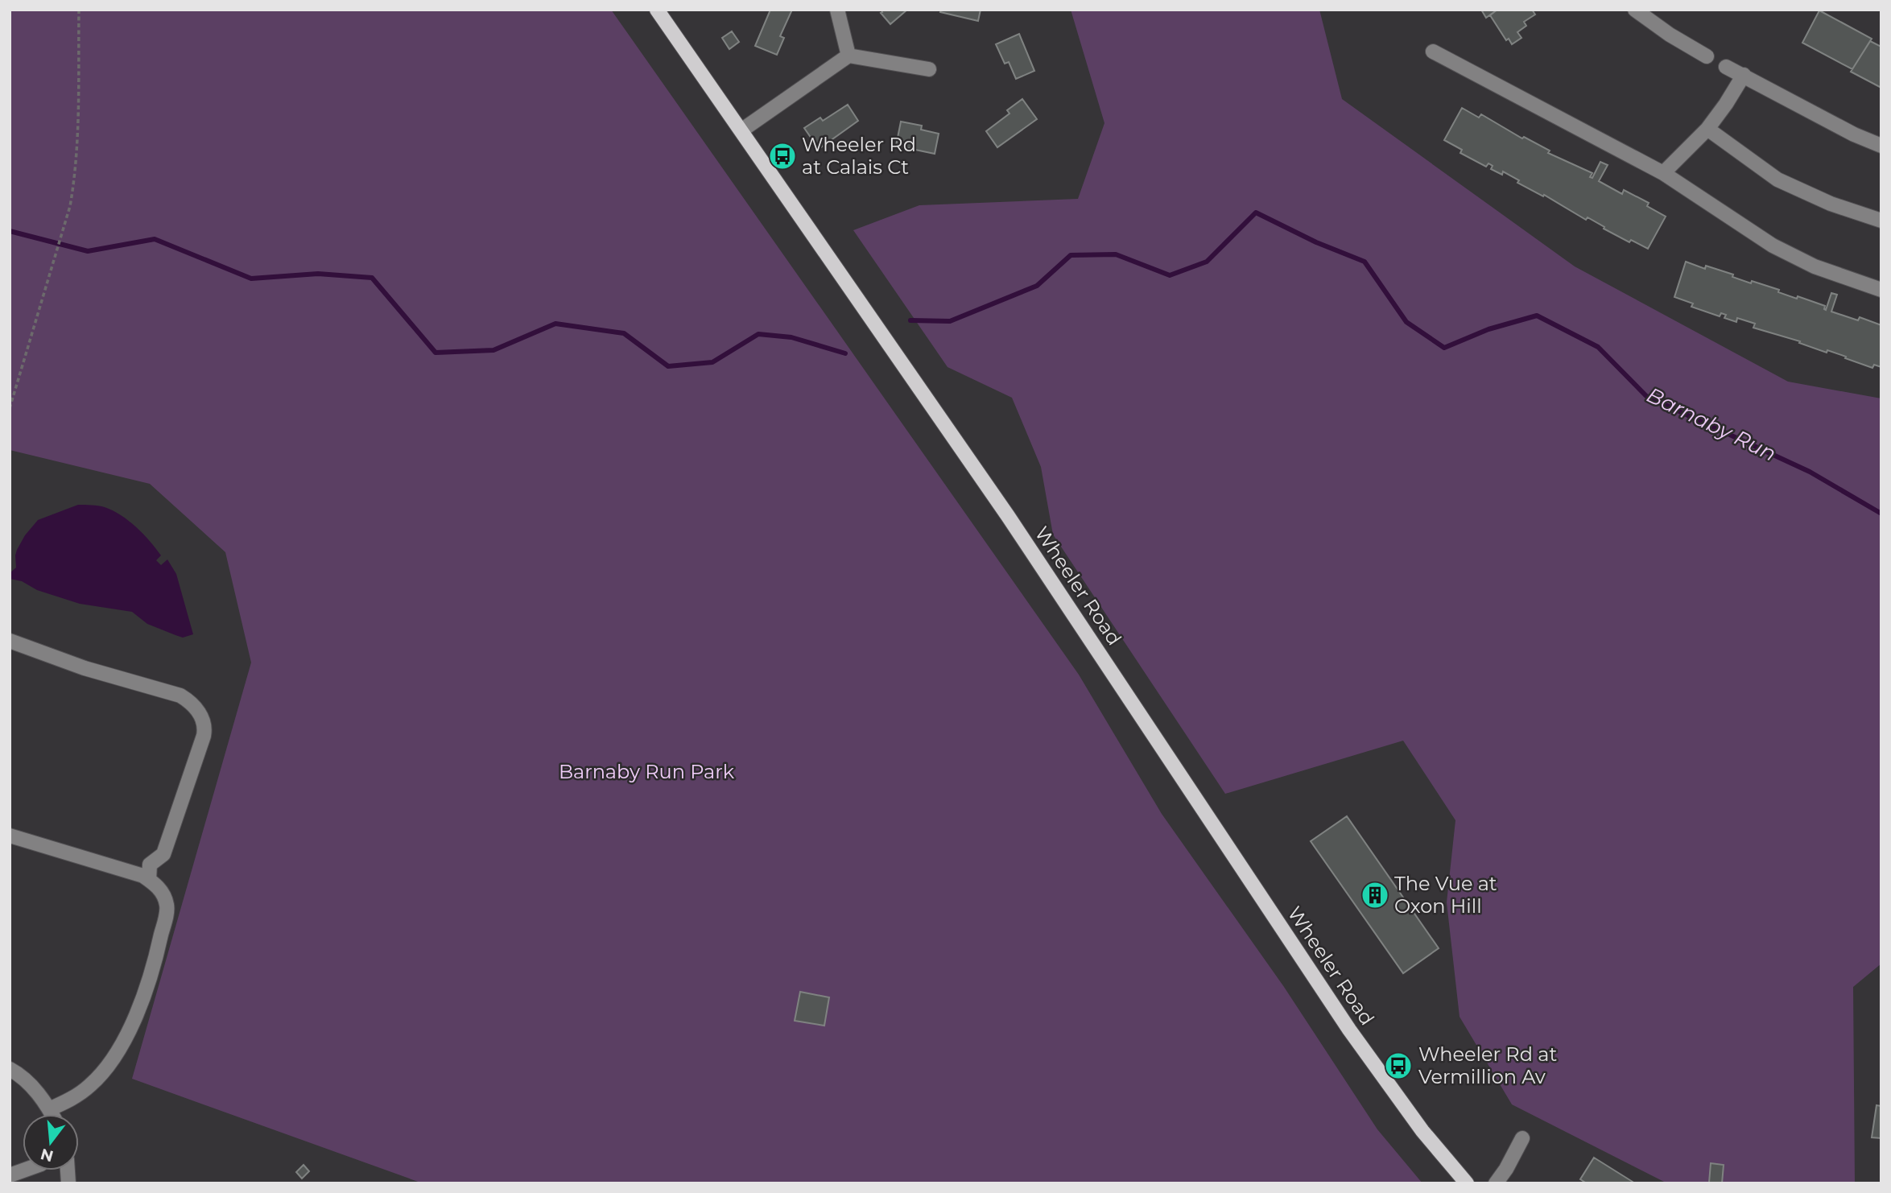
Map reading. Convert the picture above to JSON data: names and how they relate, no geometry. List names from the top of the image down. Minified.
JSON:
{"streets":{"main road":["Wheeler Road"]},"water":["Barnaby Run"],"parks":["Barnaby Run Park"],"places":{"bus stop":["Wheeler Rd at Calais Ct","Wheeler Rd at Vermillion Av"],"building":["The Vue at Oxon Hill"]},"north":"bottom"}
